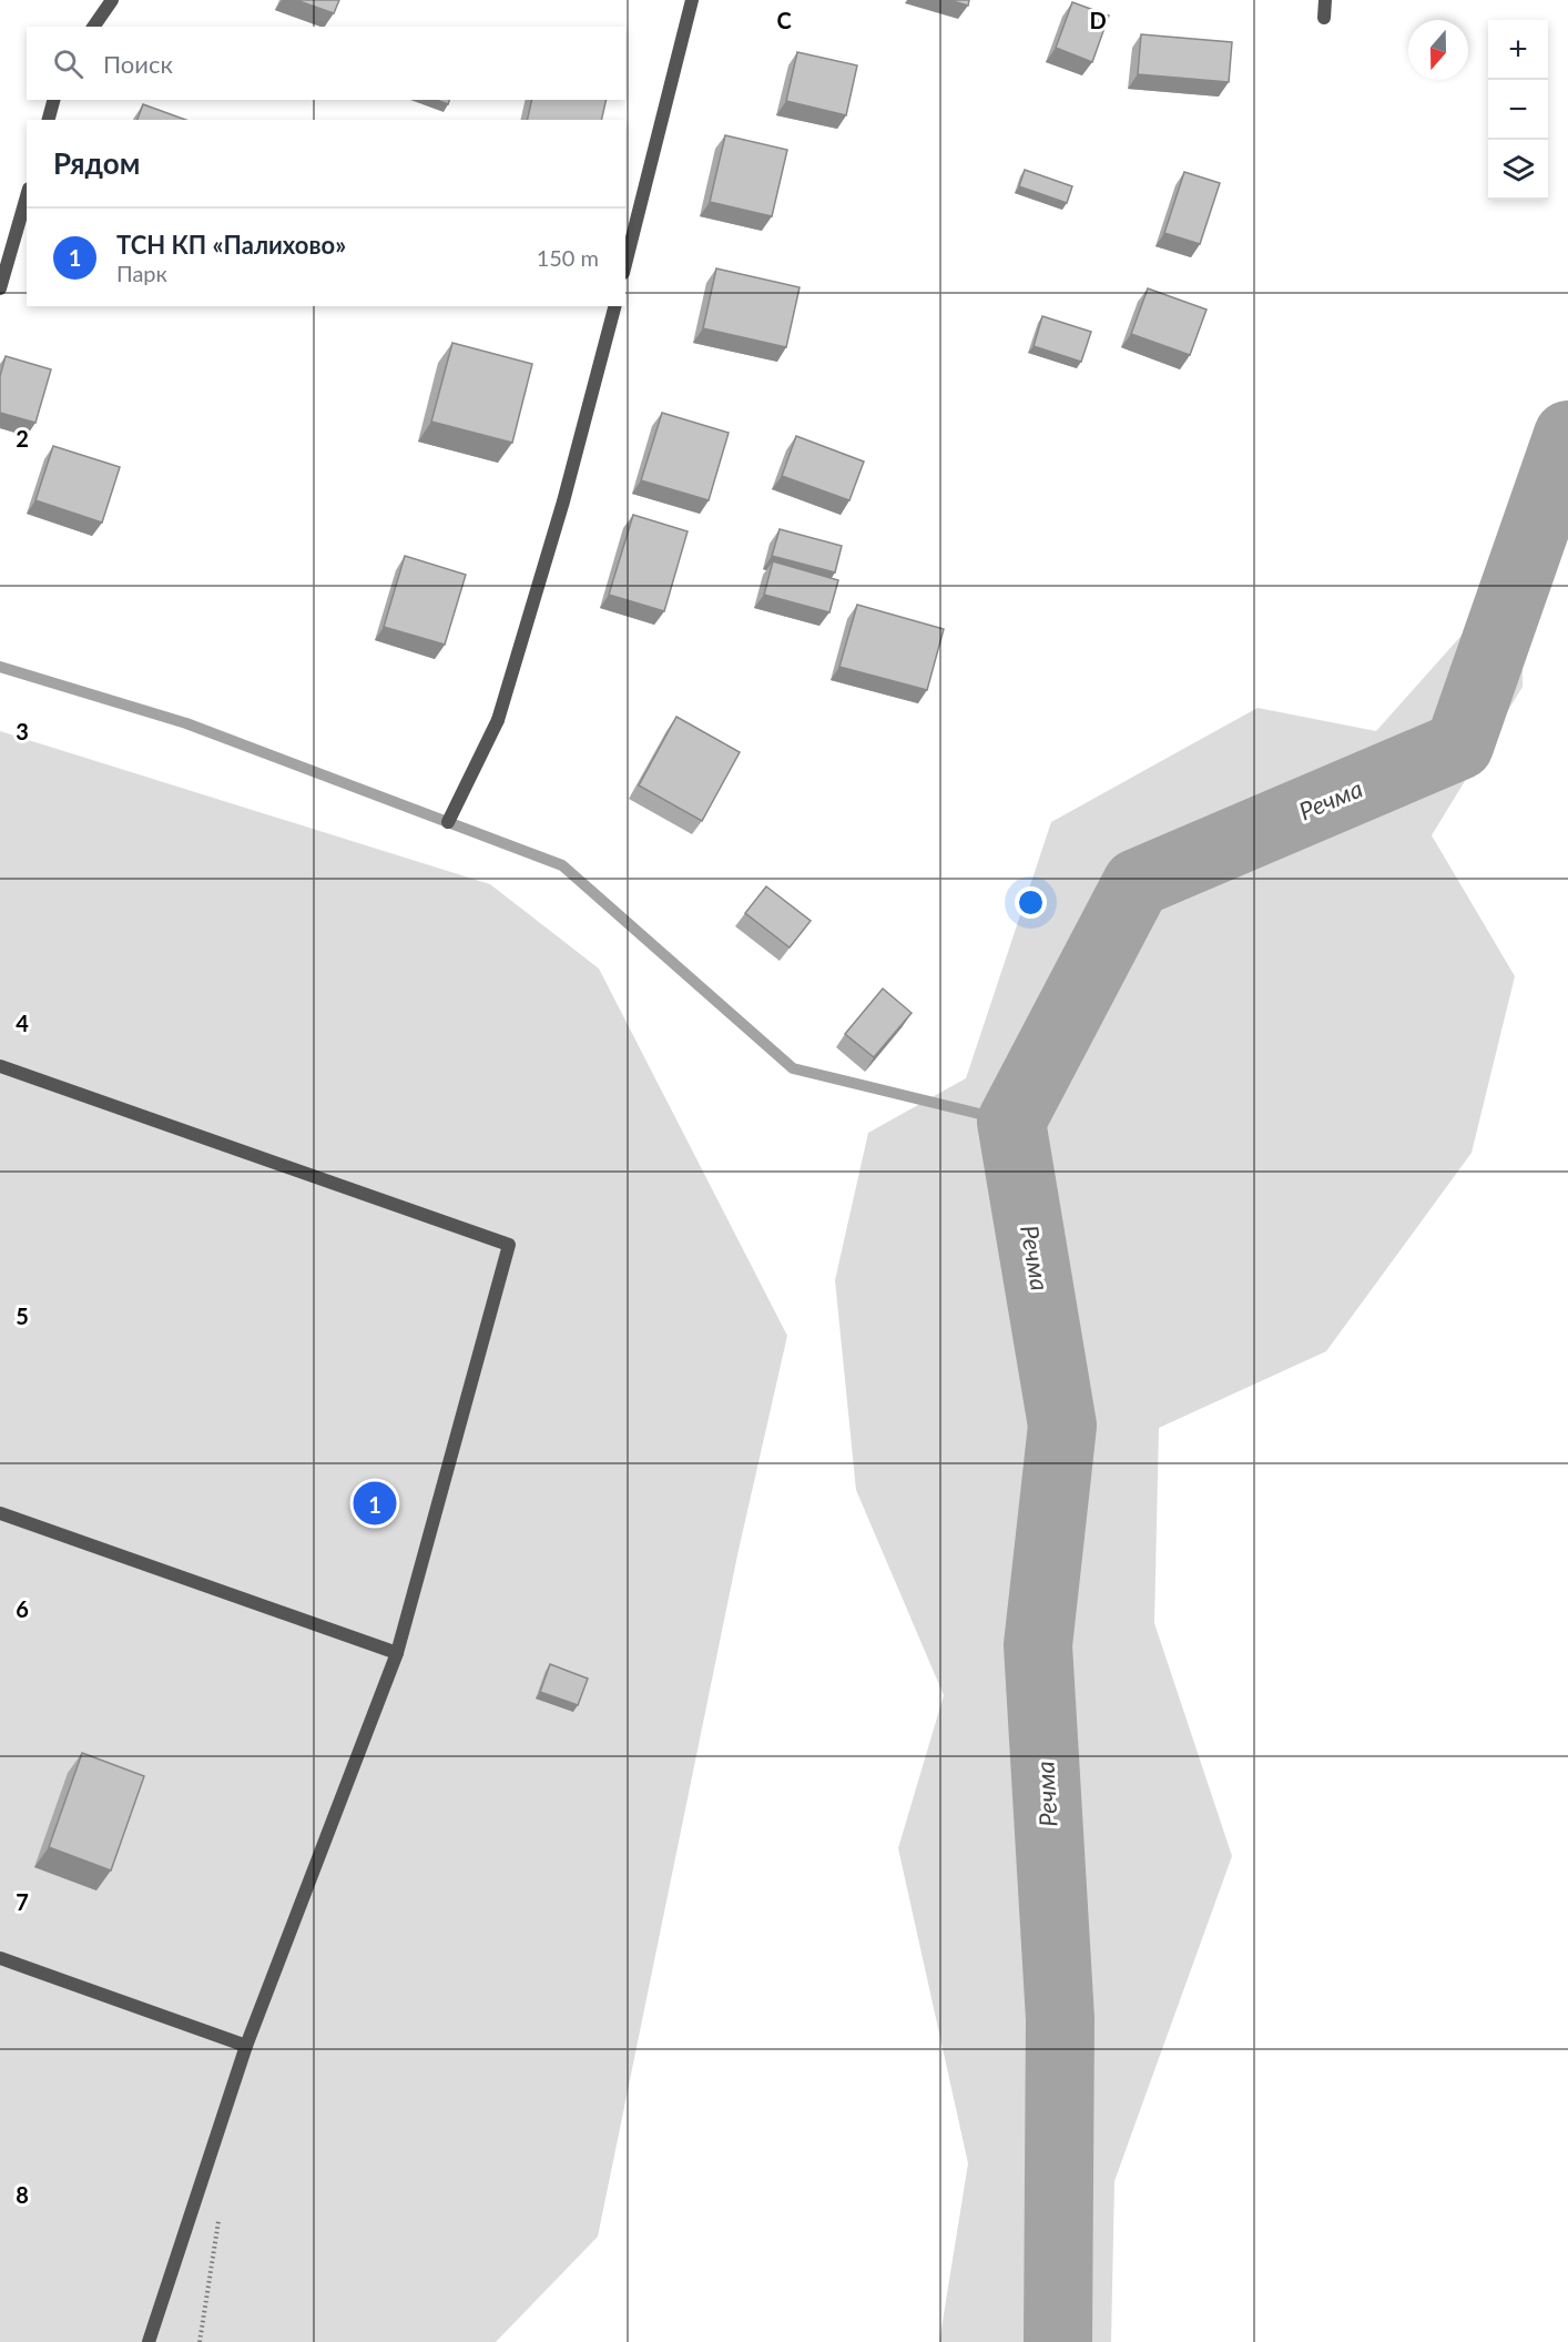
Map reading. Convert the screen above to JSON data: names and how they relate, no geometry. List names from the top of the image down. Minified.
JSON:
{"water":["Речма"],"north":"bottom","page":{"map_buttons":["+","−"],"search":"Поиск","heading":"Рядом","list":[{"mark":"1","name":"ТСН КП «Палихово»","note":"Парк","value":"150 m"}],"pins":"1"},"grid":{"columns":["C","D"],"rows":["2","3","4","5","6","7","8"]}}
